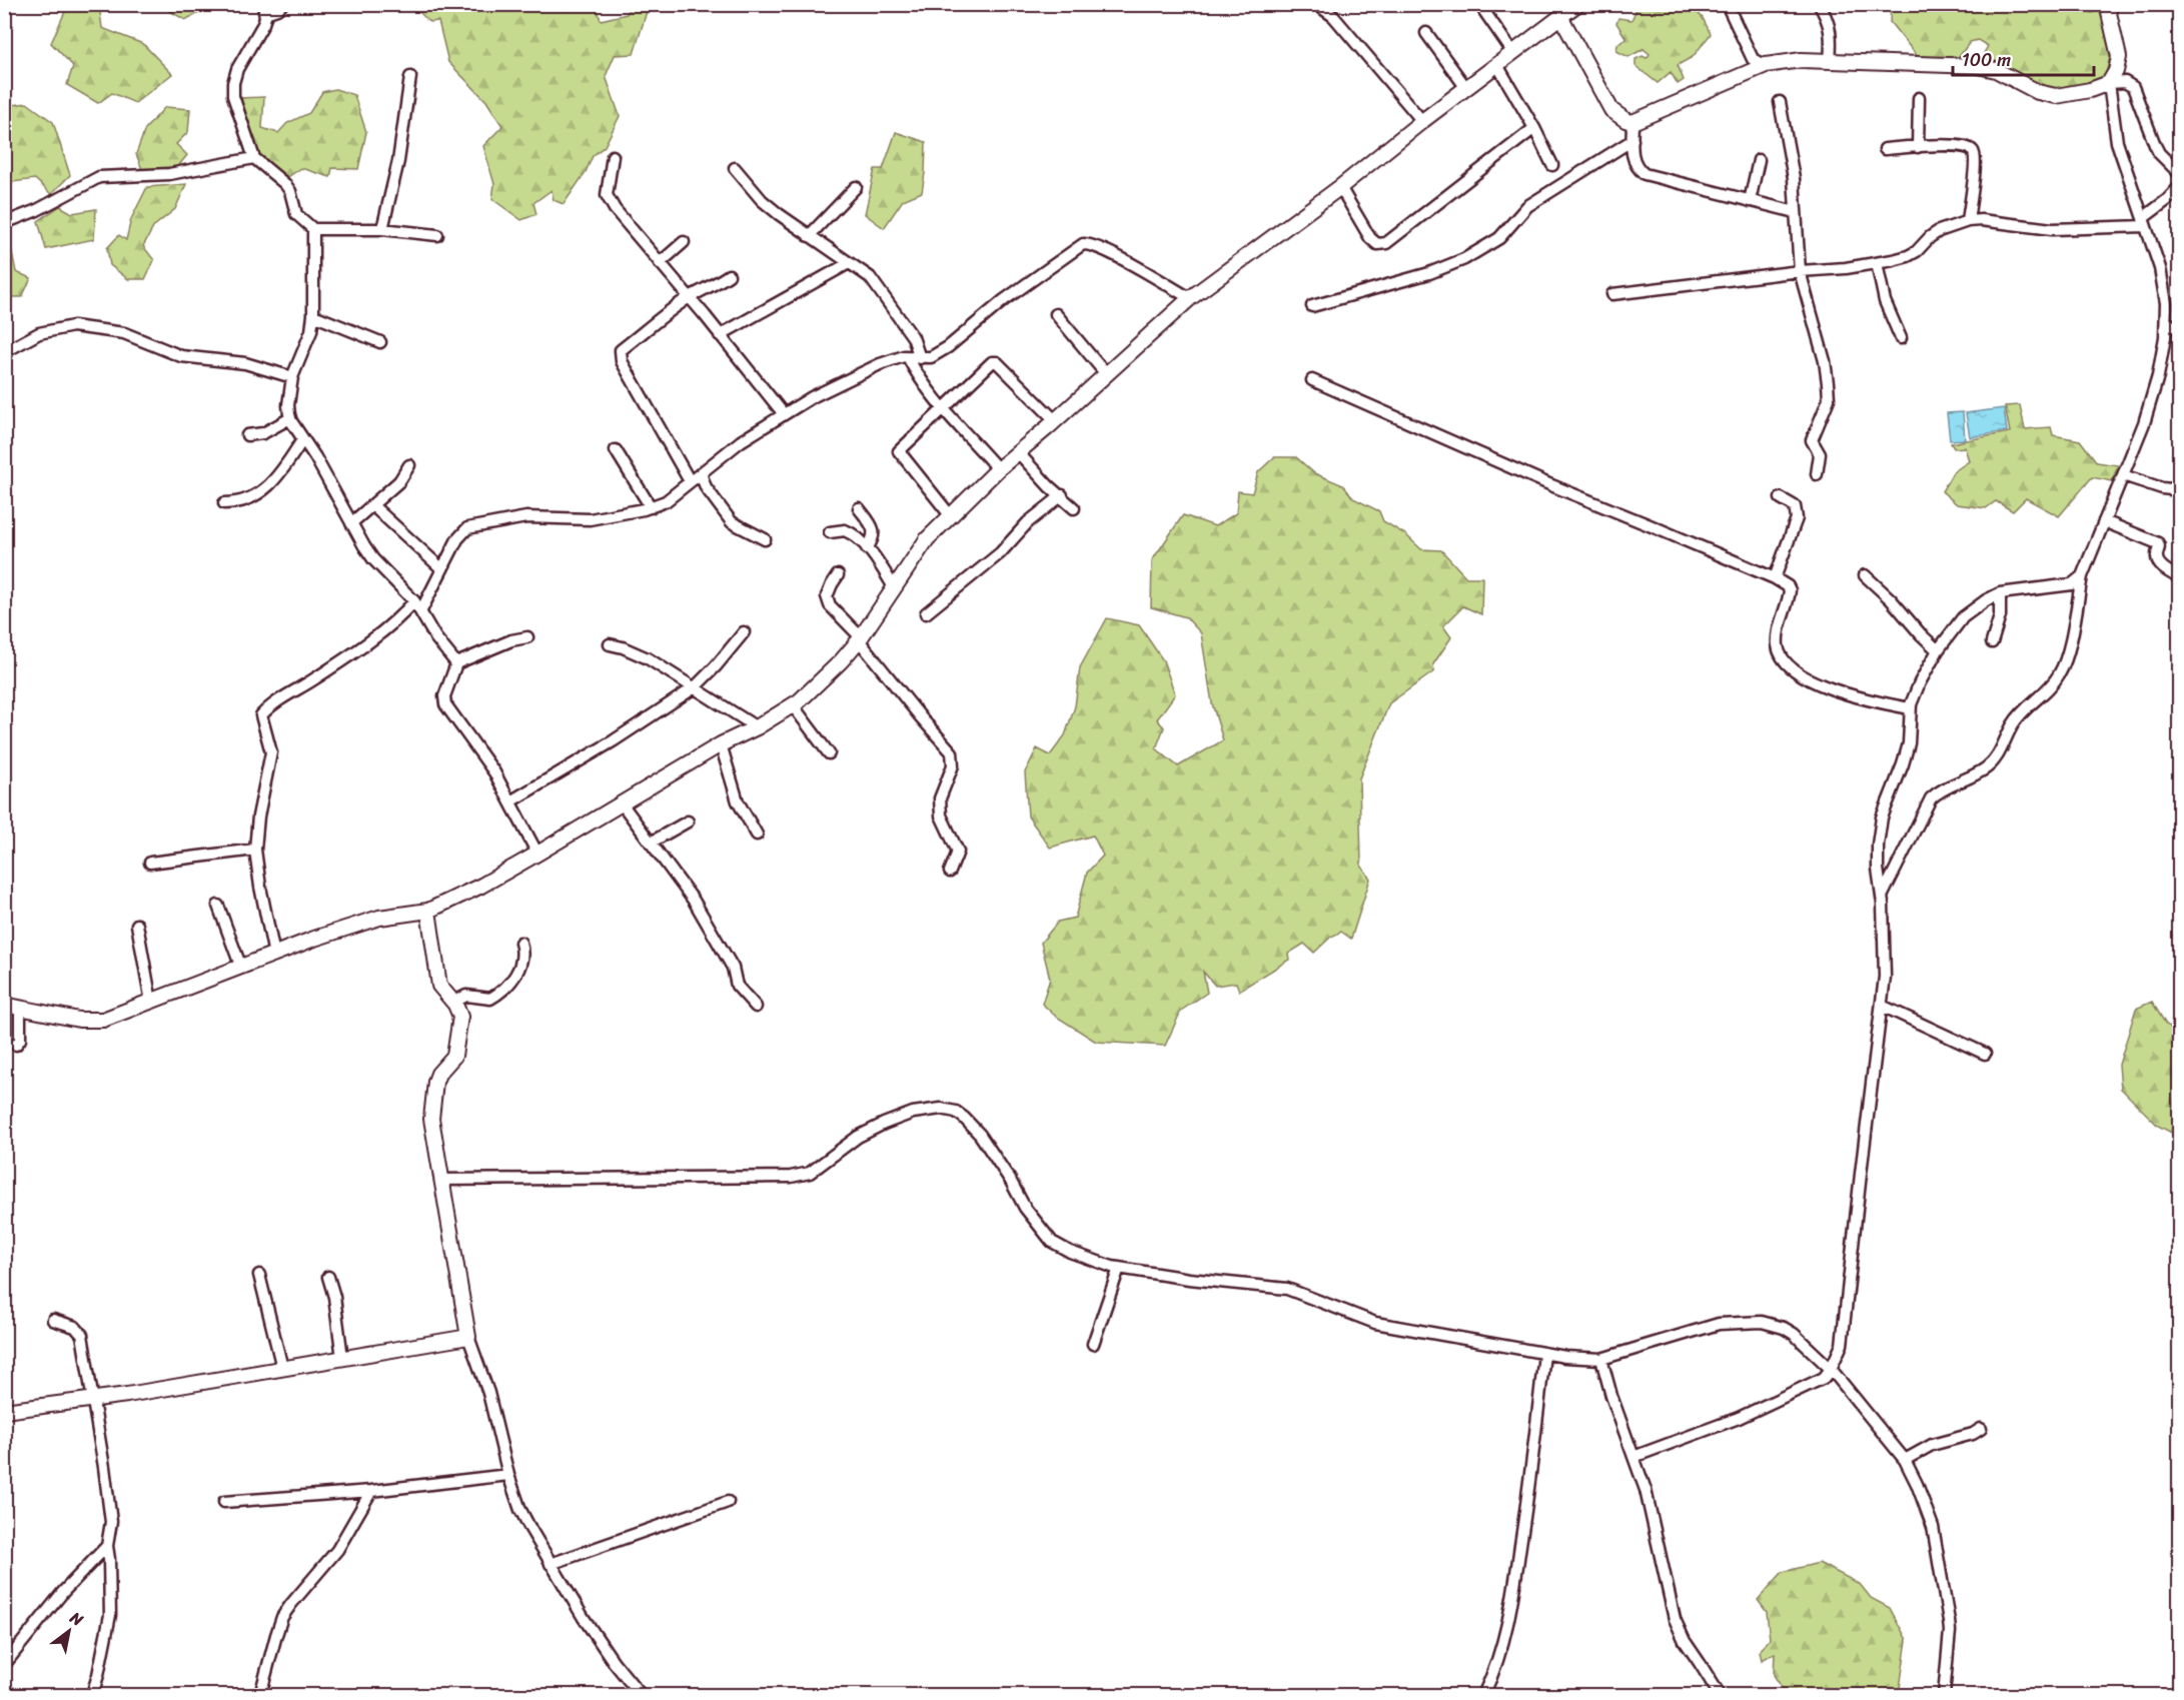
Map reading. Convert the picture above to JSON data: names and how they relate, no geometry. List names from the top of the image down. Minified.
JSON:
{"scale_bar":"100 m","north":"top right"}
